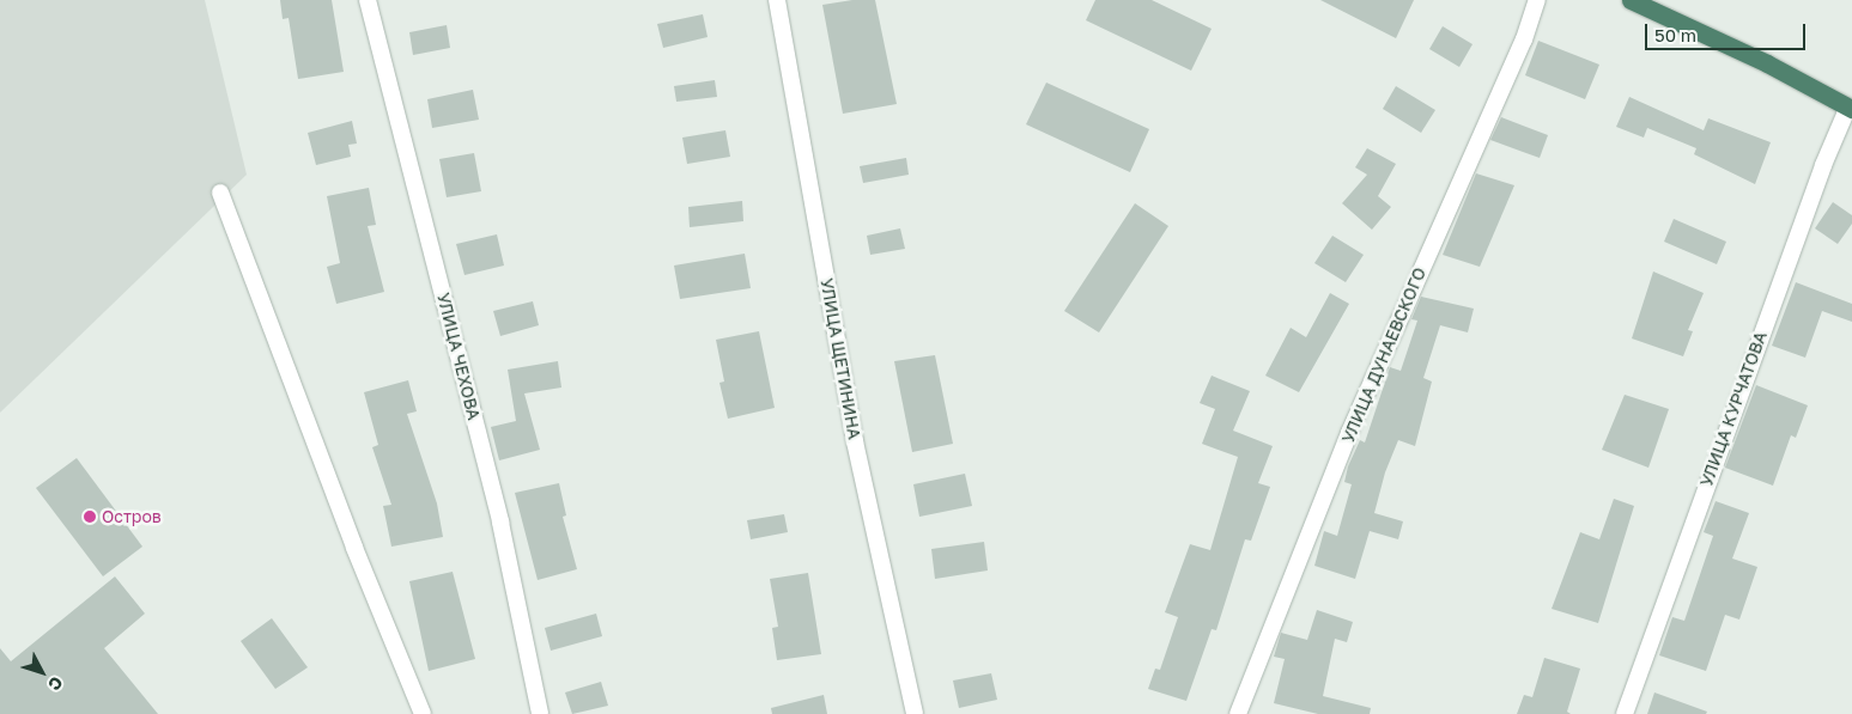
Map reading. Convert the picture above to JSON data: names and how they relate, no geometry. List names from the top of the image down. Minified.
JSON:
{"streets":{"street":["УЛИЦА ДУНАЕВСКОГО","УЛИЦА ЧЕХОВА","УЛИЦА ЩЕТИНИНА","УЛИЦА КУРЧАТОВА"]},"places":["Остров"],"scale_bar":"50 m","north":"bottom right"}
